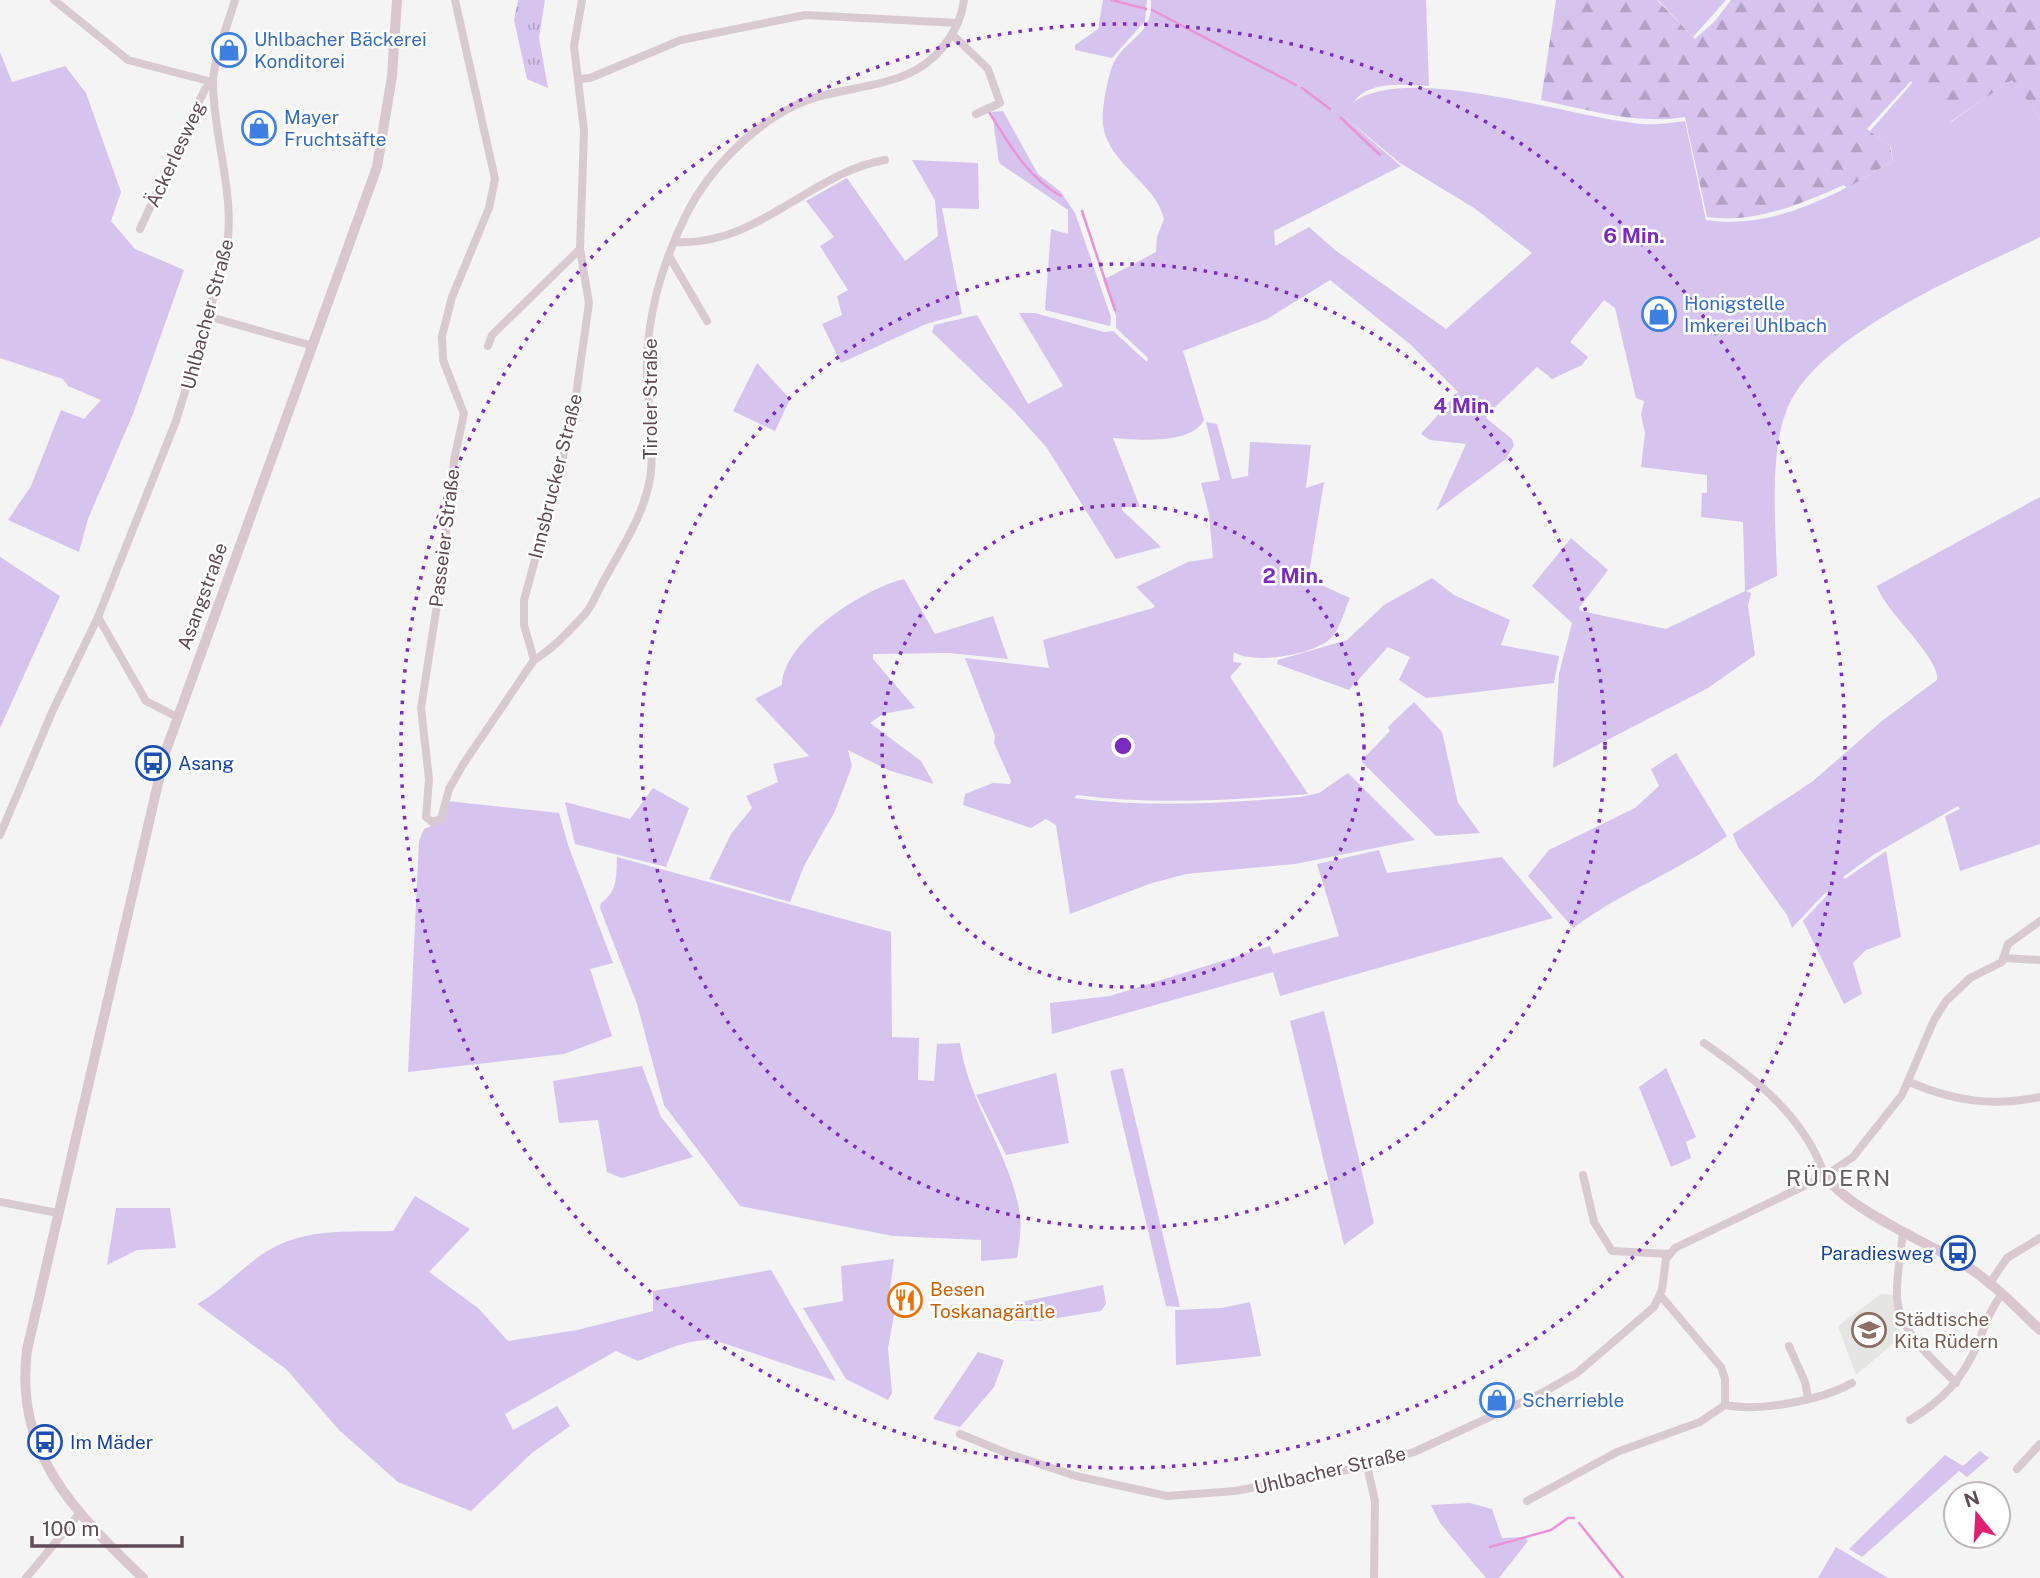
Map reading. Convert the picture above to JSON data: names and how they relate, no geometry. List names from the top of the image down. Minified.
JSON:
{"streets":{"street":["Äckerlesweg","Uhlbacher Straße","Tiroler Straße","Innsbrucker Straße","Passeier Straße","Asangstraße"]},"crossings":[["Äckerlesweg","Uhlbacher Straße"],["Tiroler Straße","Passeier Straße"],["Innsbrucker Straße","Passeier Straße"]],"districts":["RÜDERN"],"places":{"shop":["Uhlbacher Bäckerei Konditorei","Mayer Fruchtsäfte","Honigstelle Imkerei Uhlbach","Scherrieble"],"bus stop":["Asang","Paradiesweg","Im Mäder"],"restaurant":["Besen Toskanagärtle"],"school or university":["Städtische Kita Rüdern"]},"scale_bar":"100 m","north":"top","rings":["6 Min.","4 Min.","2 Min."]}
